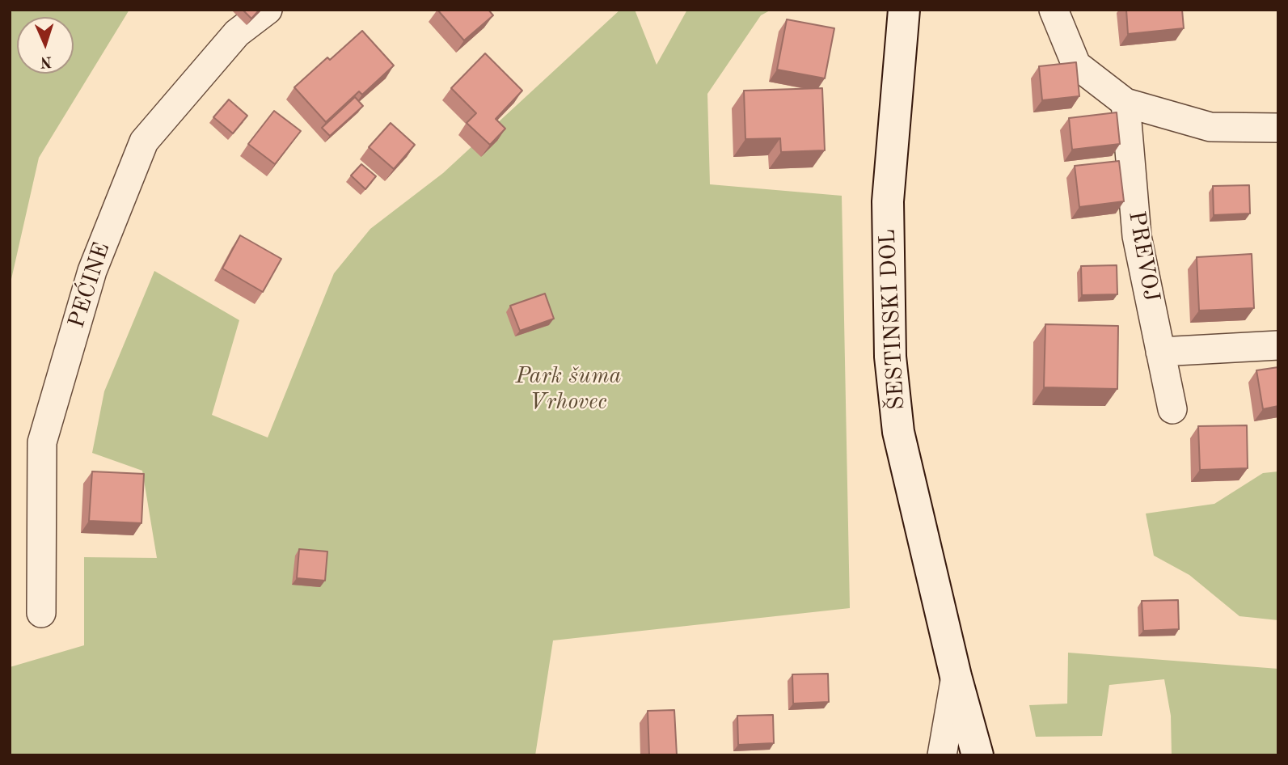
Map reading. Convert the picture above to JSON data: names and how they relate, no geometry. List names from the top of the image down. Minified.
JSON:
{"streets":{"street":["PREVOJ","PEĆINE","ŠESTINSKI DOL"]},"parks":["Park šuma Vrhovec"],"north":"bottom"}
